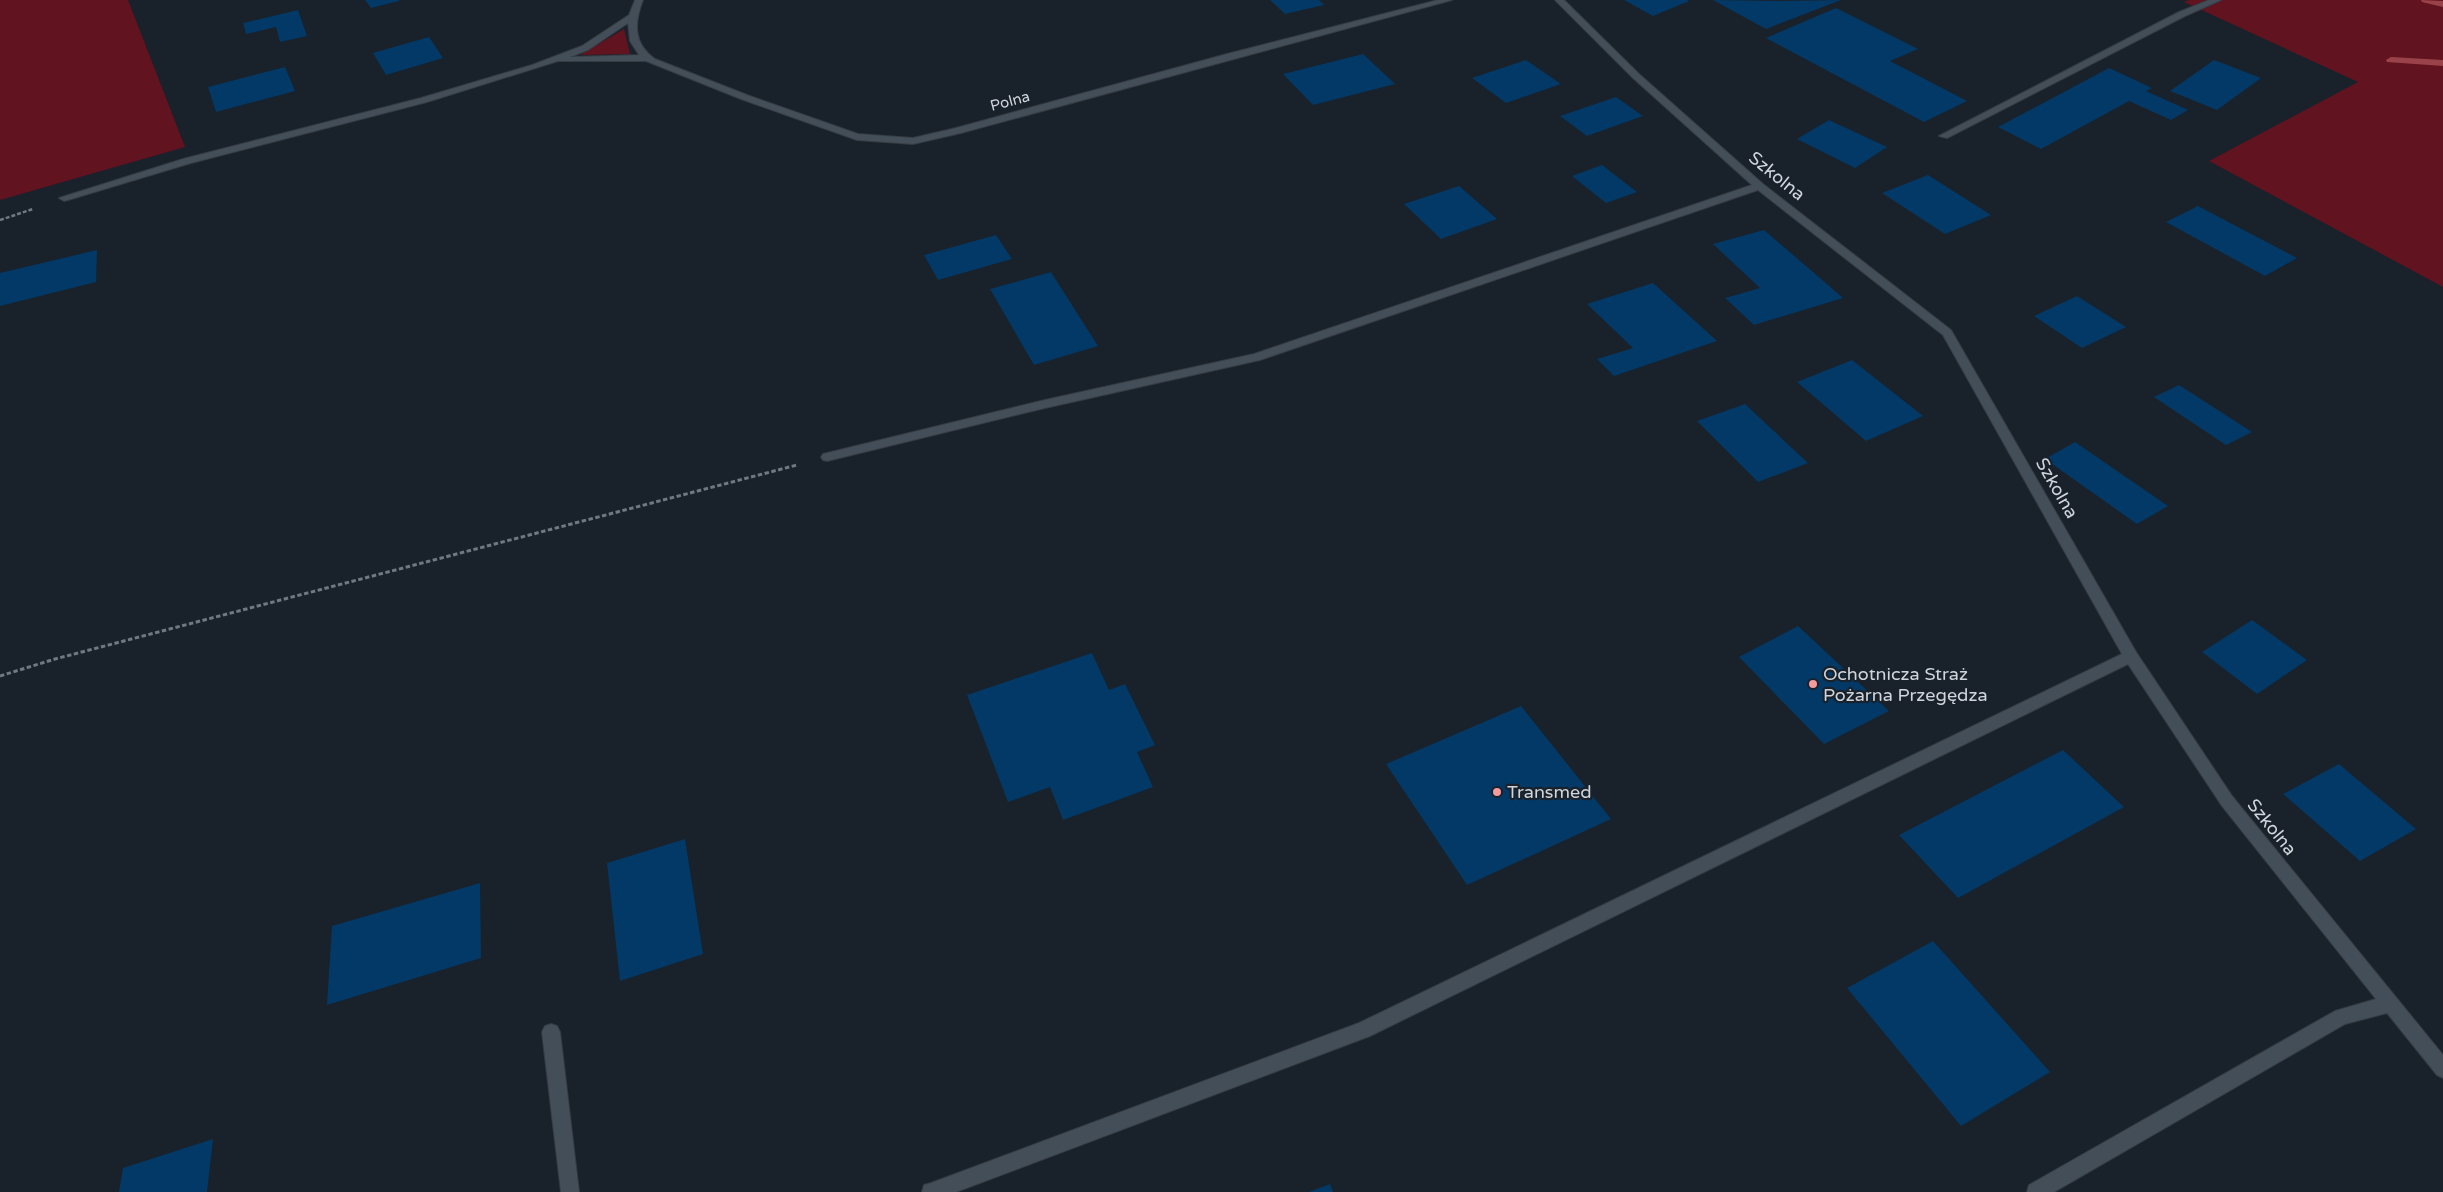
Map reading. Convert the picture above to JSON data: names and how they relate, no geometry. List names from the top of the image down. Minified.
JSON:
{"streets":{"street":["Polna","Szkolna"]},"places":["Ochotnicza Straż Pożarna Przegędza","Transmed"]}
